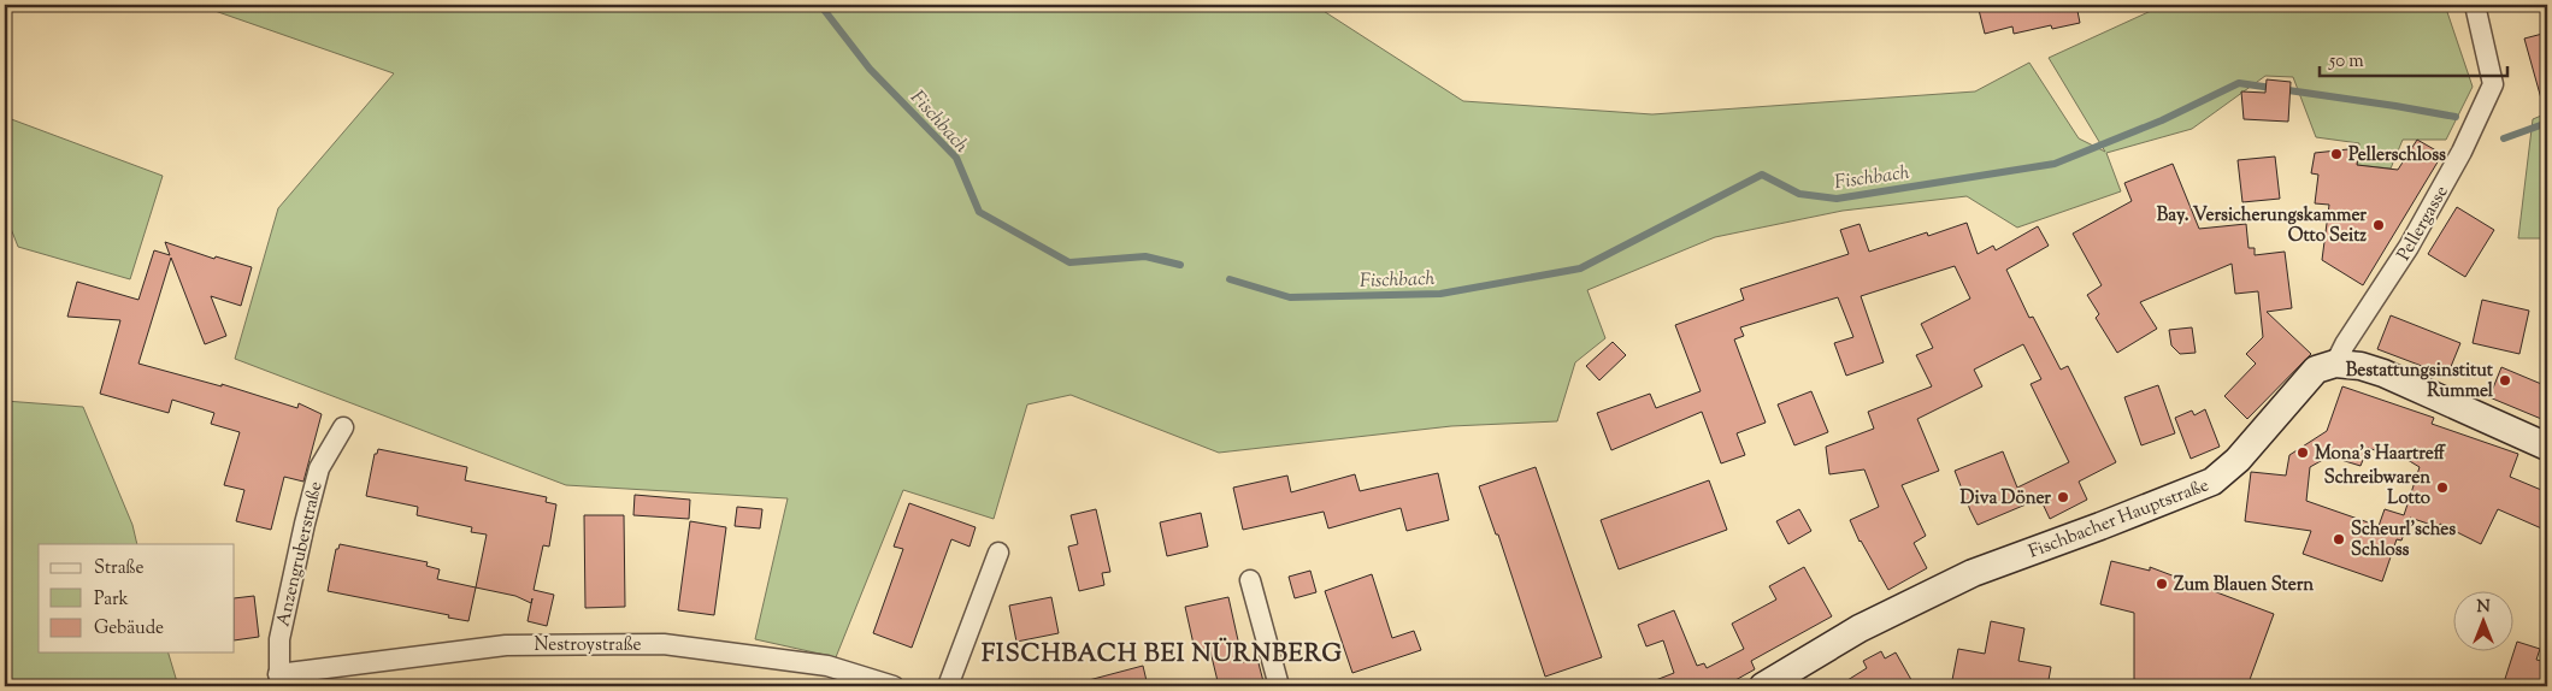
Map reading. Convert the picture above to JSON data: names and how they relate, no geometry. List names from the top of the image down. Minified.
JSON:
{"streets":{"main road":["Fischbacher Hauptstraße"],"street":["Pellergasse","Anzengruberstraße","Nestroystraße"]},"crossings":[["Pellergasse","Fischbacher Hauptstraße"],["Anzengruberstraße","Nestroystraße"]],"districts":["FISCHBACH BEI NÜRNBERG"],"water":["Fischbach"],"places":["Pellerschloss","Bay. Versicherungskammer Otto Seitz","Bestattungsinstitut Rummel","Mona's Haartreff","Schreibwaren Lotto","Diva Döner","Scheurl'sches Schloss","Zum Blauen Stern"],"legend":["Straße","Park","Gebäude"],"scale_bar":"50 m","north":"top"}
